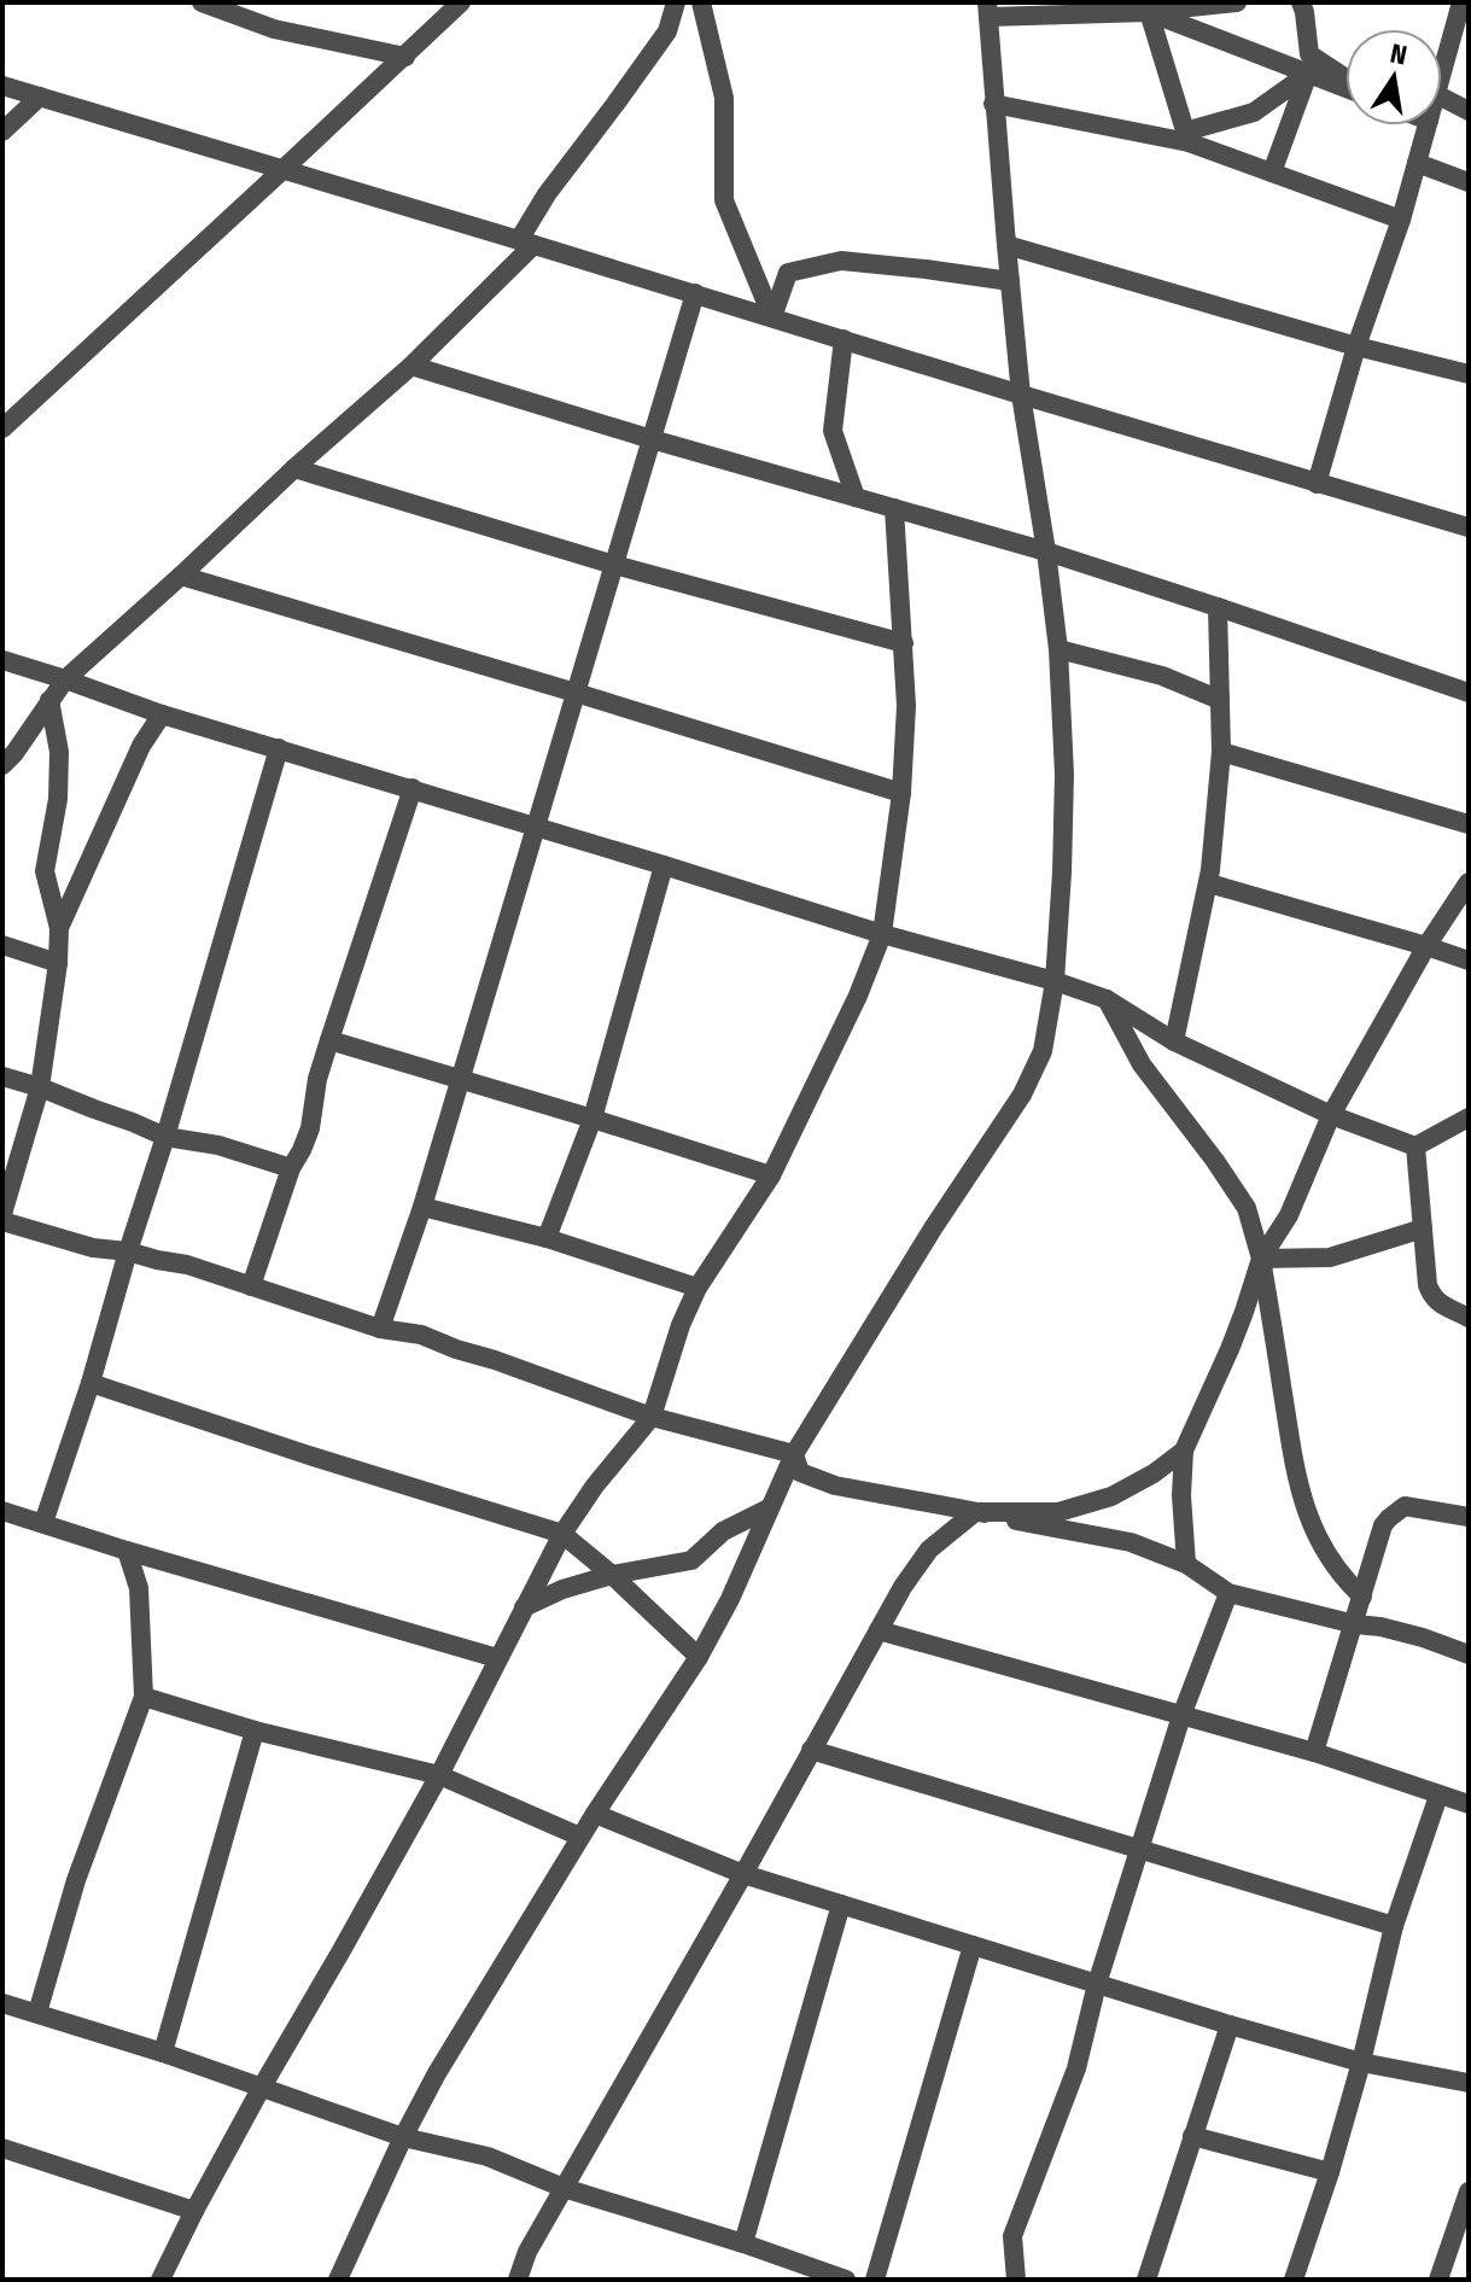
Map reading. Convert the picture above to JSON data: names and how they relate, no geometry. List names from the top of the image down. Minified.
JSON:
{"north":"top"}
